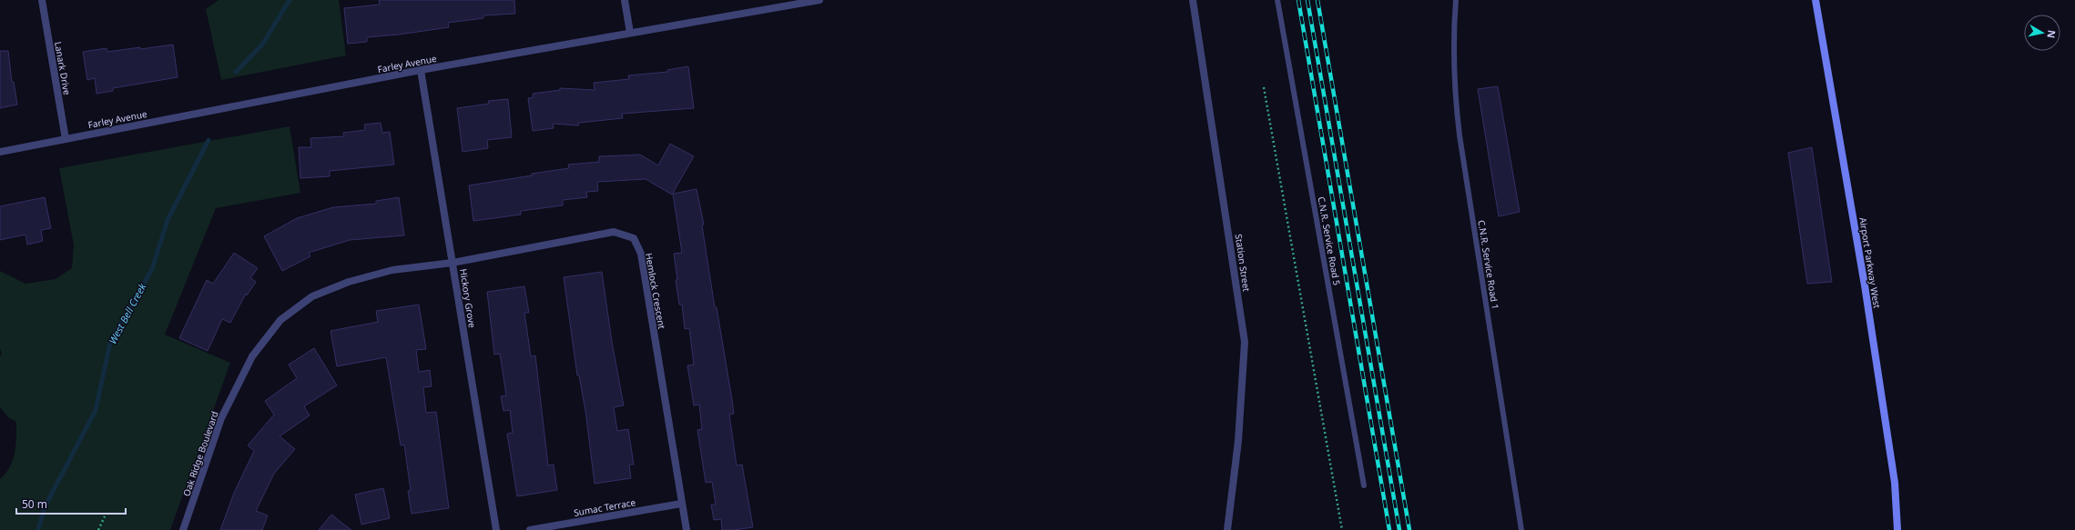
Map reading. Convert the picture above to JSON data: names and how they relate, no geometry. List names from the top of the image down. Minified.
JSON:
{"streets":{"main road":["Airport Parkway West"],"street":["Farley Avenue","Lanark Drive","Station Street","Hemlock Crescent","Hickory Grove","Oak Ridge Boulevard","Sumac Terrace"],"lane":["C.N.R. Service Road 5","C.N.R. Service Road 1"]},"crossings":[["Farley Avenue","Lanark Drive"],["Farley Avenue","Hickory Grove"],["Hemlock Crescent","Hickory Grove"],["Hemlock Crescent","Oak Ridge Boulevard"],["Hemlock Crescent","Sumac Terrace"],["Hickory Grove","Oak Ridge Boulevard"]],"water":["West Bell Creek"],"scale_bar":"50 m","north":"right"}
